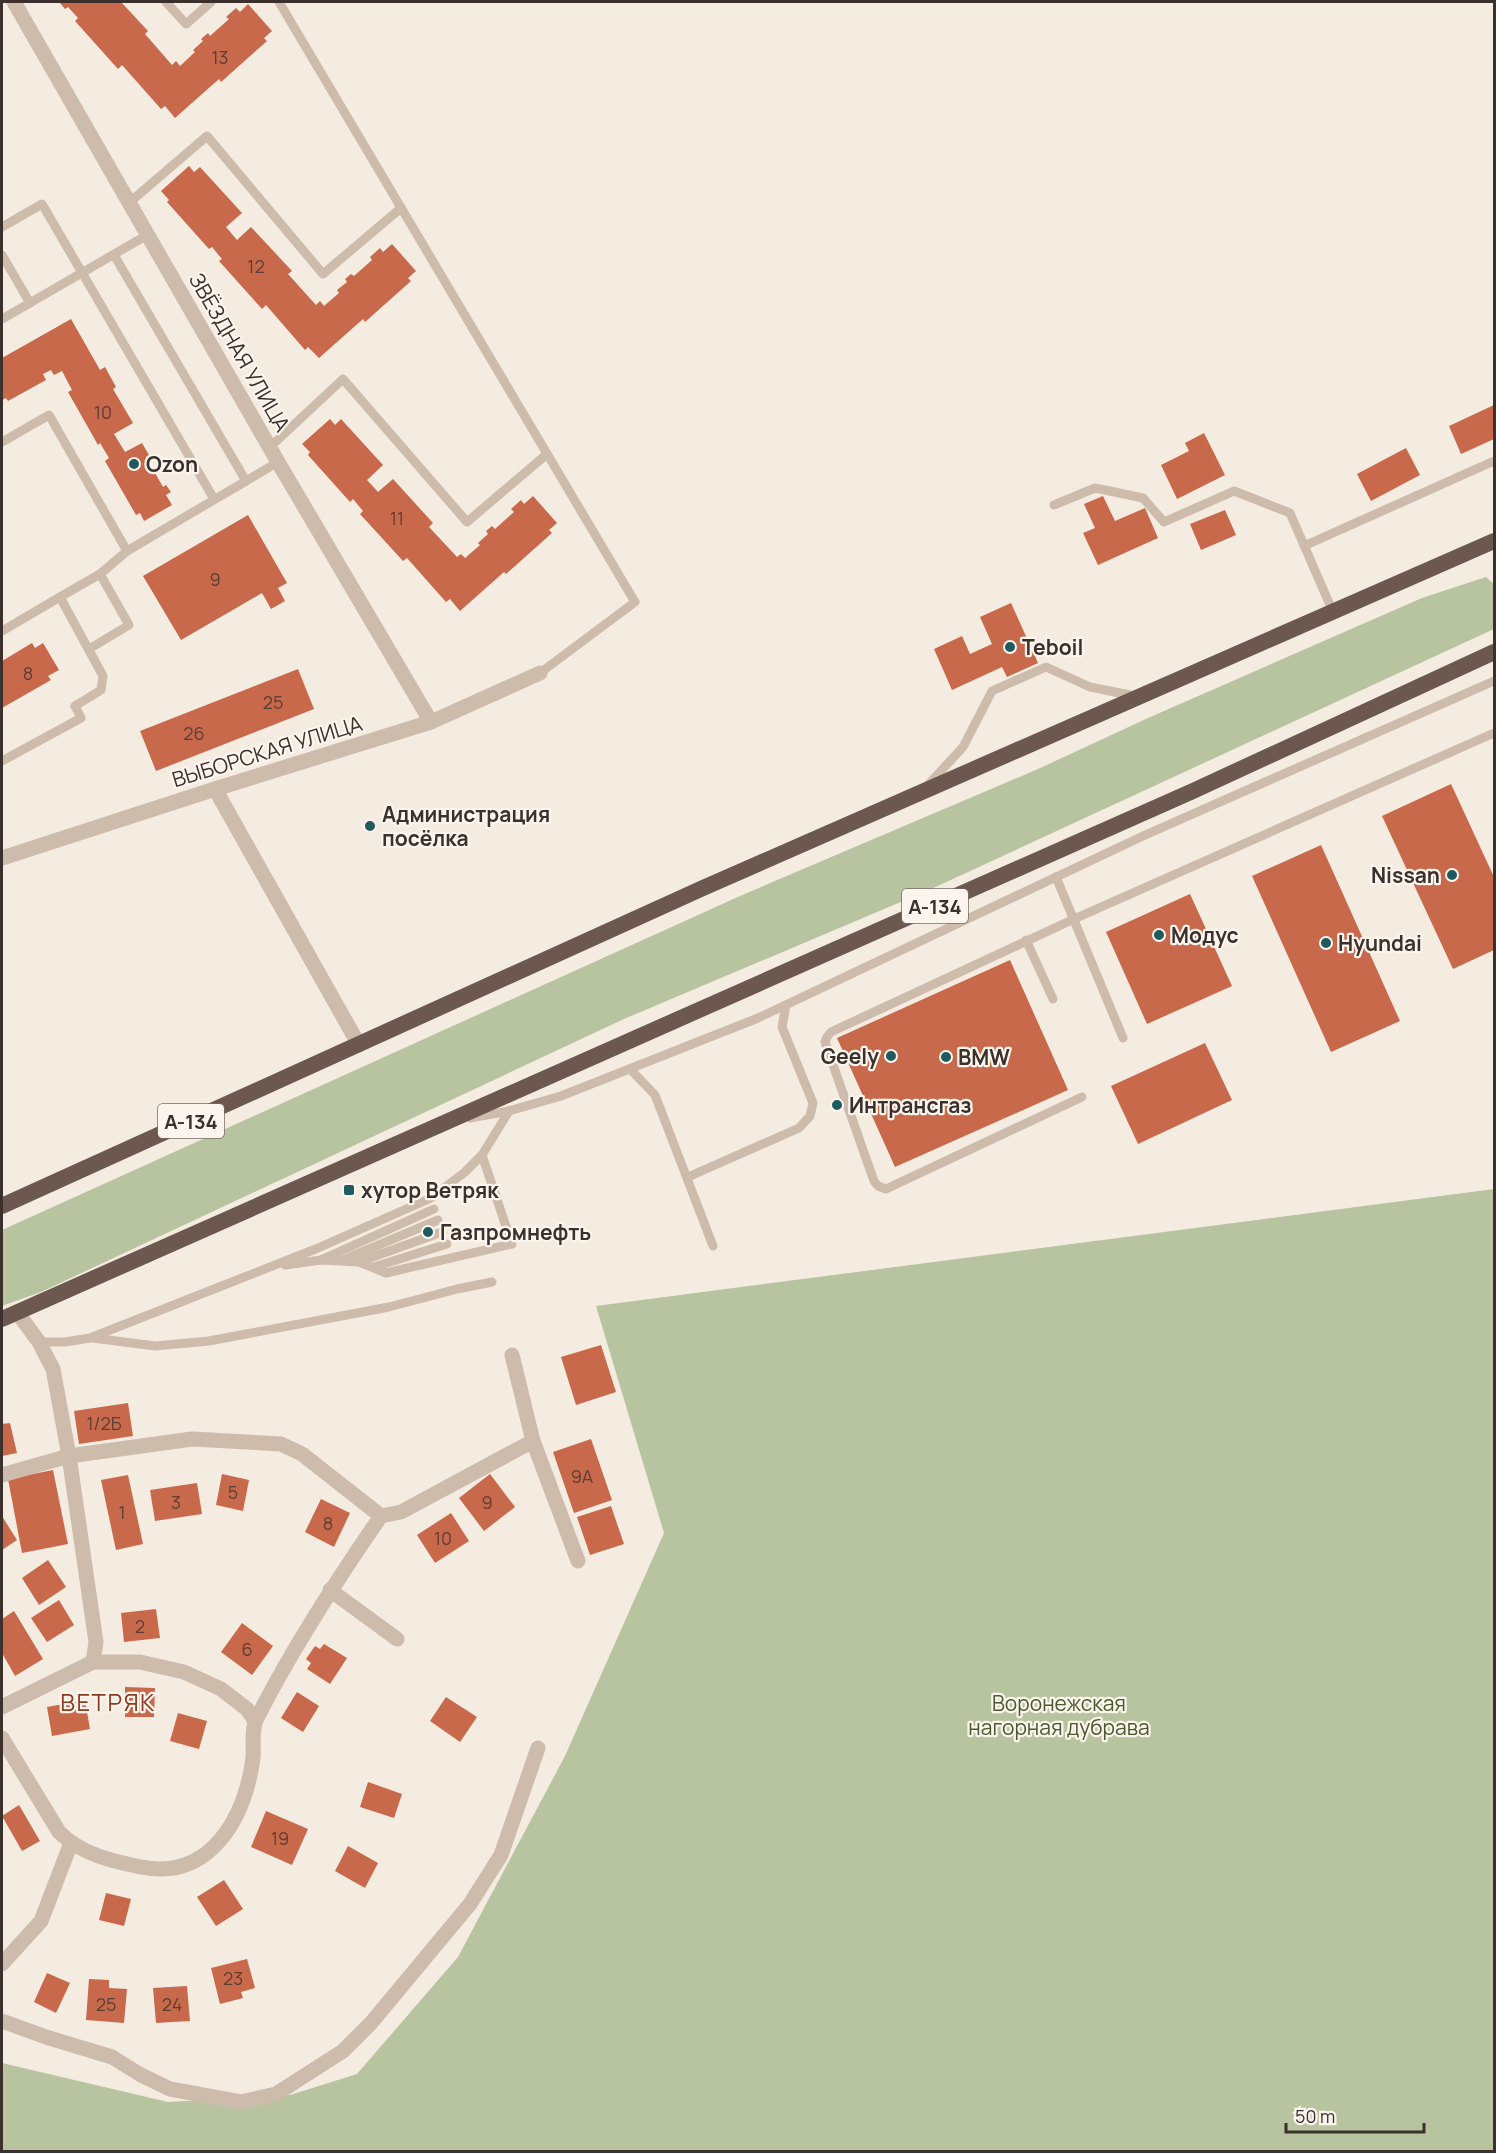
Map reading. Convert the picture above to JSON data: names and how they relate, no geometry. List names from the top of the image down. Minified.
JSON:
{"streets":{"highway":["А-134"],"street":["ЗВЁЗДНАЯ УЛИЦА","ВЫБОРСКАЯ УЛИЦА"]},"crossings":[["ЗВЁЗДНАЯ УЛИЦА","ВЫБОРСКАЯ УЛИЦА"]],"districts":["ВЕТРЯК"],"parks":["Воронежская нагорная дубрава"],"places":{"other":["Ozon","Teboil","Администрация посёлка","Nissan","Модус","Hyundai","Geely","BMW","Интрансгаз","Газпромнефть"],"transit":["хутор Ветряк"]},"house_numbers":["13","12","10","11","9","8","25","26","1/2Б","9А","5","3","9","1","8","10","2","6","19","23","25","24"],"scale_bar":"50 m"}
